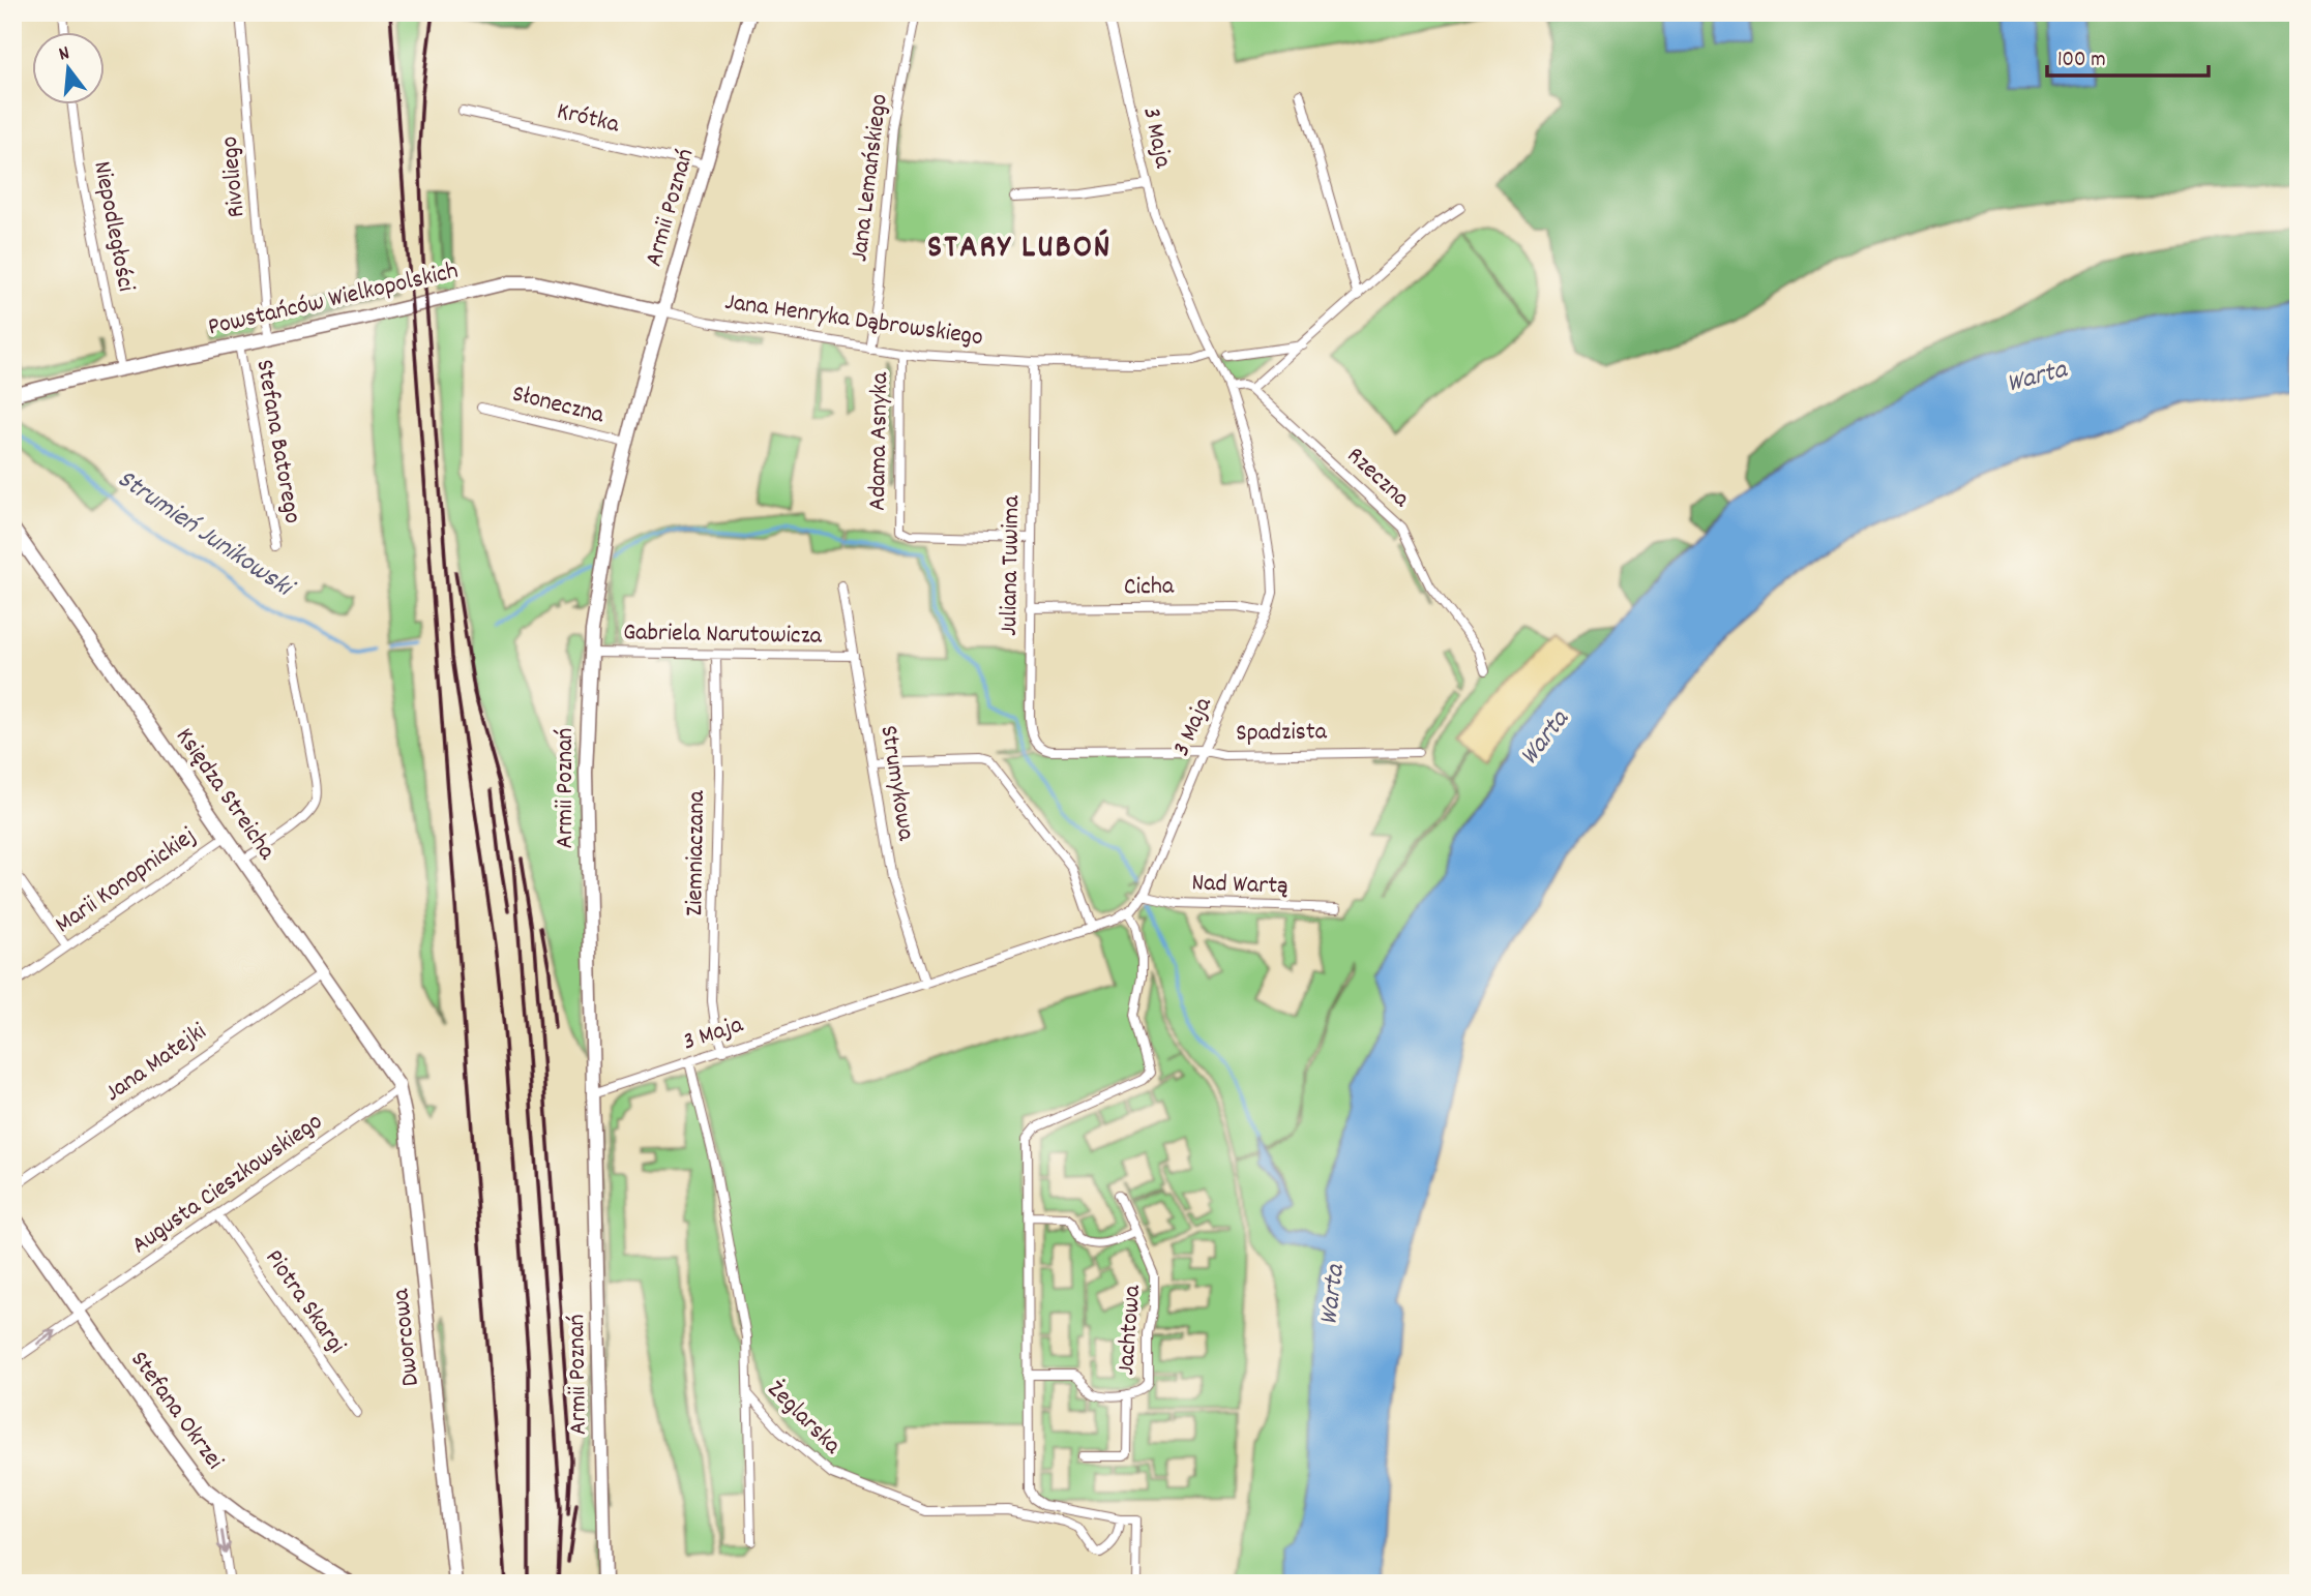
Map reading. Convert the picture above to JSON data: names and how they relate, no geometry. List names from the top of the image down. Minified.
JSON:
{"streets":{"street":["Krótka","3 Maja","Rivoliego","Jana Lemańskiego","Armii Poznań","Niepodległości","Powstańców Wielkopolskich","Jana Henryka Dąbrowskiego","Słoneczna","Stefana Batorego","Adama Asnyka","Rzeczna","Juliana Tuwima","Cicha","Gabriela Narutowicza","Spadzista","Strumykowa","Księdza Streicha","Ziemniaczana","Marii Konopnickiej","Nad Wartą","Jana Matejki","Augusta Cieszkowskiego","Piotra Skargi","Jachtowa","Dworcowa","Stefana Okrzei","Żeglarska"]},"crossings":[["Krótka","Armii Poznań"],["3 Maja","Armii Poznań"],["3 Maja","Jana Henryka Dąbrowskiego"],["3 Maja","Cicha"],["3 Maja","Spadzista"],["3 Maja","Strumykowa"],["3 Maja","Ziemniaczana"],["3 Maja","Nad Wartą"],["3 Maja","Żeglarska"],["Rivoliego","Powstańców Wielkopolskich"],["Jana Lemańskiego","Jana Henryka Dąbrowskiego"],["Armii Poznań","Powstańców Wielkopolskich"],["Armii Poznań","Jana Henryka Dąbrowskiego"],["Armii Poznań","Słoneczna"],["Armii Poznań","Gabriela Narutowicza"],["Niepodległości","Powstańców Wielkopolskich"],["Powstańców Wielkopolskich","Jana Henryka Dąbrowskiego"],["Powstańców Wielkopolskich","Stefana Batorego"],["Jana Henryka Dąbrowskiego","Adama Asnyka"],["Jana Henryka Dąbrowskiego","Juliana Tuwima"],["Adama Asnyka","Juliana Tuwima"],["Juliana Tuwima","Cicha"],["Juliana Tuwima","Spadzista"],["Gabriela Narutowicza","Strumykowa"],["Gabriela Narutowicza","Ziemniaczana"],["Księdza Streicha","Marii Konopnickiej"],["Księdza Streicha","Jana Matejki"],["Księdza Streicha","Augusta Cieszkowskiego"],["Księdza Streicha","Dworcowa"],["Augusta Cieszkowskiego","Piotra Skargi"],["Augusta Cieszkowskiego","Dworcowa"],["Augusta Cieszkowskiego","Stefana Okrzei"]],"districts":["STARY LUBOŃ"],"water":["Warta","Strumień Junikowski"],"scale_bar":"100 m","north":"top"}
